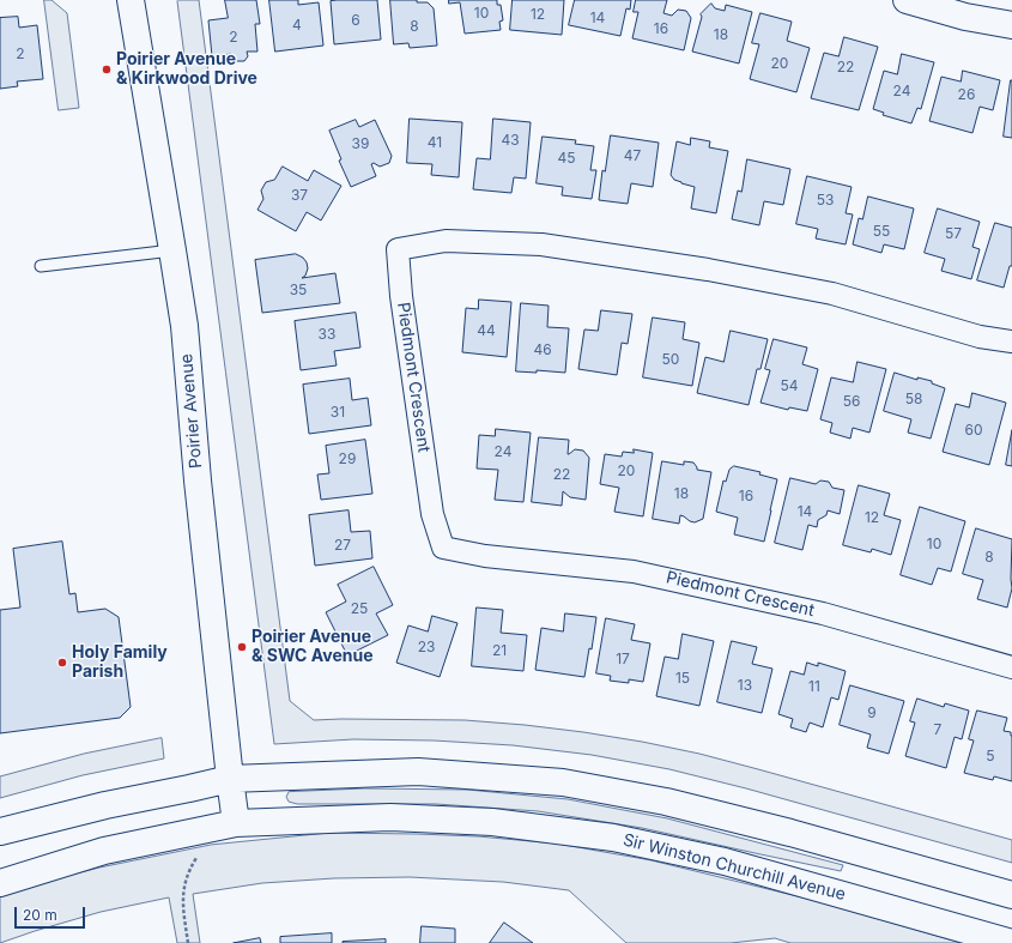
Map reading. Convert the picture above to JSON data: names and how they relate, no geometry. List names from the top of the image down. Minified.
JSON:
{"streets":{"main road":["Poirier Avenue","Sir Winston Churchill Avenue"],"street":["Piedmont Crescent"]},"crossings":[["Poirier Avenue","Sir Winston Churchill Avenue"]],"places":["Poirier Avenue & Kirkwood Drive","Poirier Avenue & SWC Avenue","Holy Family Parish"],"house_numbers":["10","12","14","6","4","8","16","18","2","2","20","22","24","26","43","41","39","47","45","37","53","55","57","35","44","33","46","50","54","58","56","31","60","24","29","20","22","18","16","14","12","10","27","8","25","23","21","17","15","13","11","9","7","5"],"scale_bar":"20 m"}
